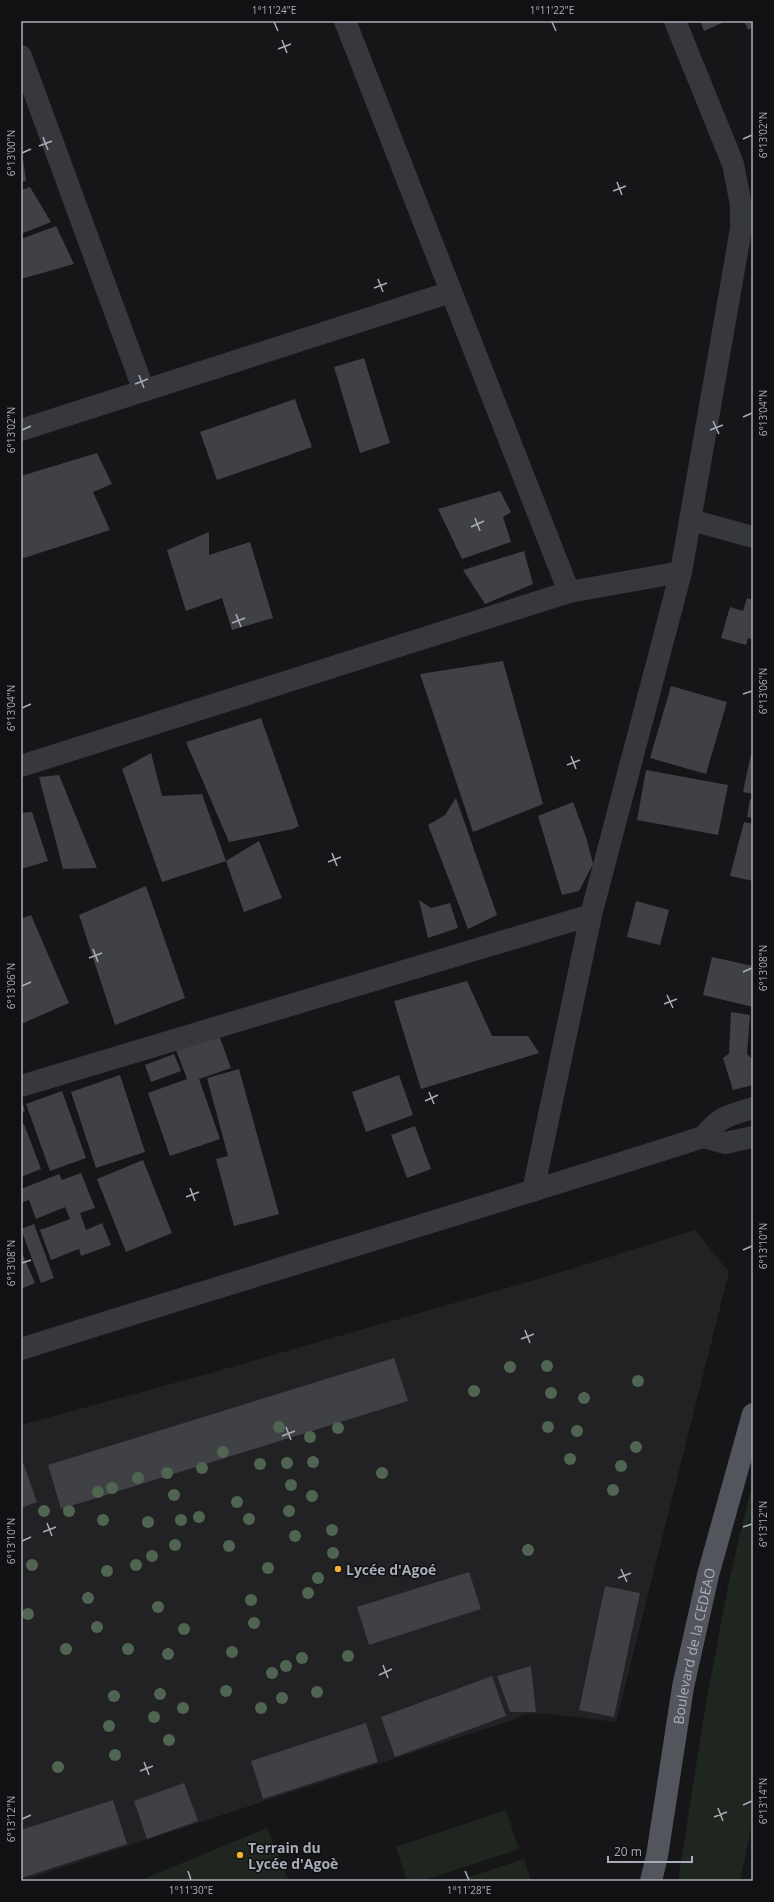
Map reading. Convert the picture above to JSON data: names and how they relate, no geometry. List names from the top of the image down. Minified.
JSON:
{"streets":{"main road":["Boulevard de la CEDEAO"]},"places":["Lycée d'Agoé","Terrain du Lycée d'Agoè"],"scale_bar":"20 m","coordinates":["1°11'24\"E","1°11'22\"E","6°13'02\"N","6°13'00\"N","6°13'04\"N","6°13'06\"N","6°13'08\"N","6°13'10\"N","6°13'12\"N","6°13'14\"N","1°11'30\"E","1°11'28\"E"]}
